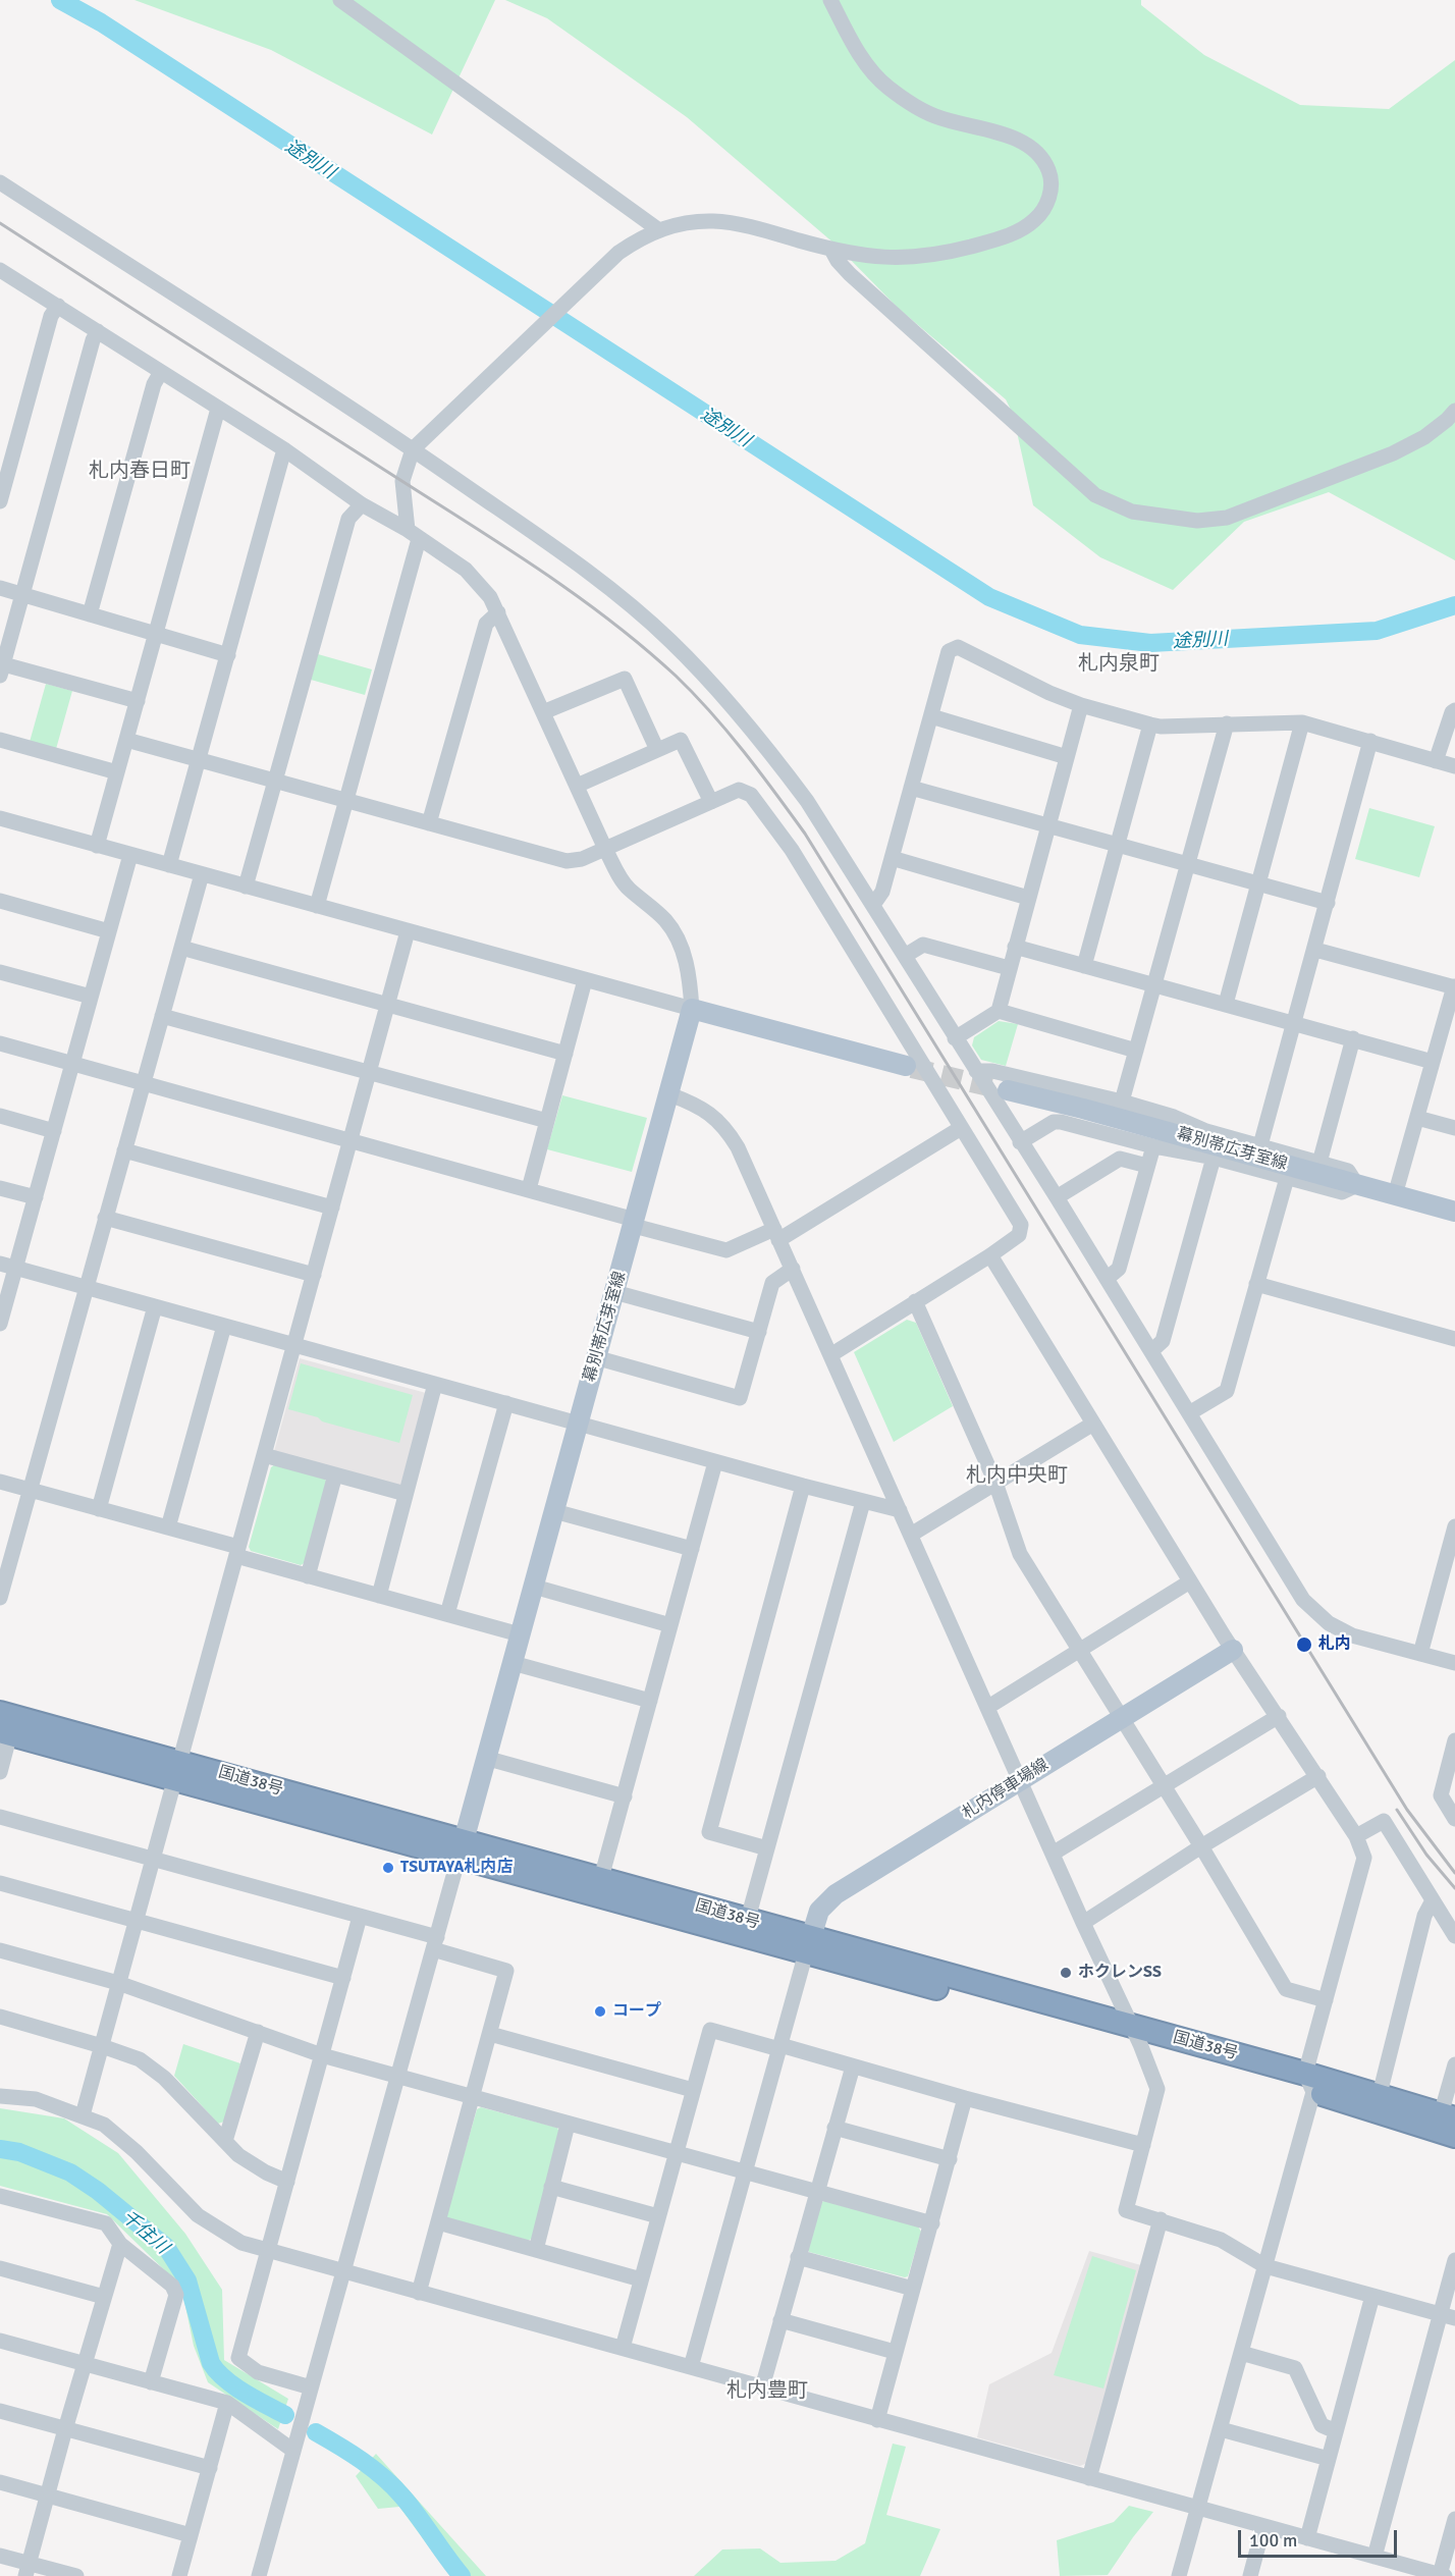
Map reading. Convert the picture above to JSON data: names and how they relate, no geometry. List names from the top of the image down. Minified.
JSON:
{"streets":{"highway":["国道38号"],"main road":["幕別帯広芽室線","札内停車場線"]},"crossings":[["幕別帯広芽室線","国道38号"],["国道38号","札内停車場線"]],"districts":["札内春日町","札内泉町","札内中央町","札内豊町"],"water":["途別川","千住川"],"places":["札内","TSUTAYA札内店","ホクレンSS","コープ"],"scale_bar":"100 m"}
